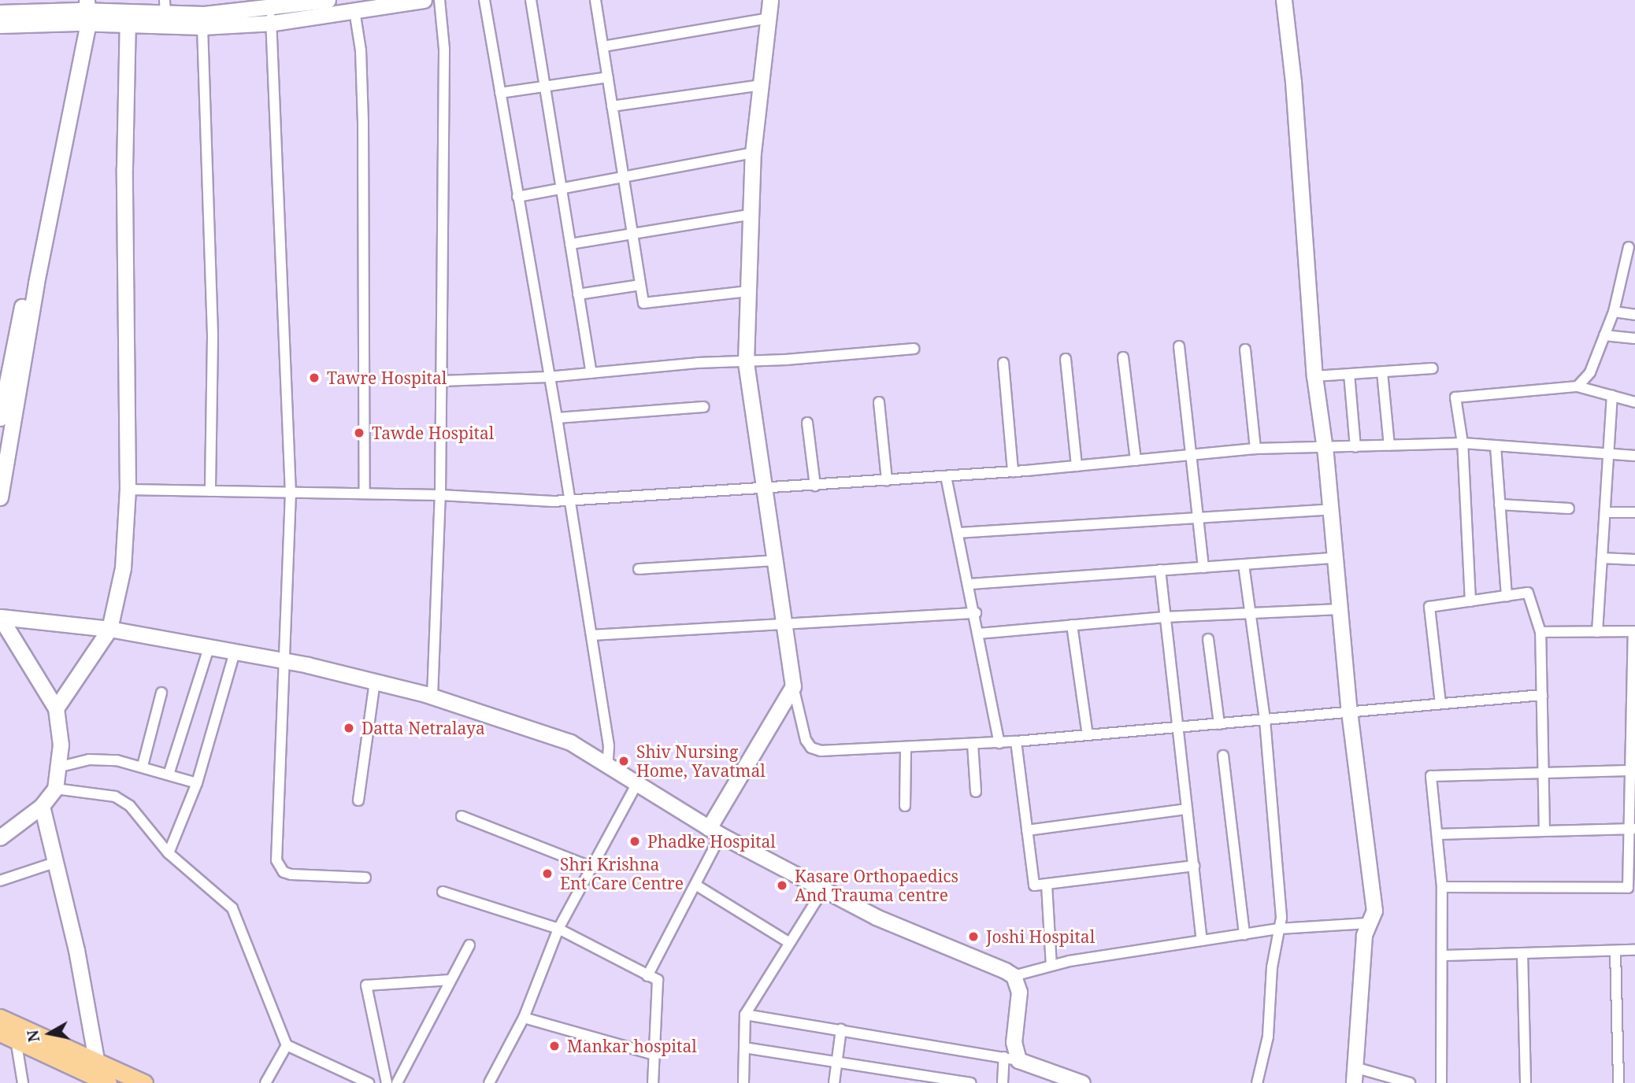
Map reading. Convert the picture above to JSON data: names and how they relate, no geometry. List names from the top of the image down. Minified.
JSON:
{"places":["Tawre Hospital","Tawde Hospital","Datta Netralaya","Shiv Nursing Home, Yavatmal","Phadke Hospital","Shri Krishna Ent Care Centre","Kasare Orthopaedics And Trauma centre","Joshi Hospital","Mankar hospital"],"north":"left"}
